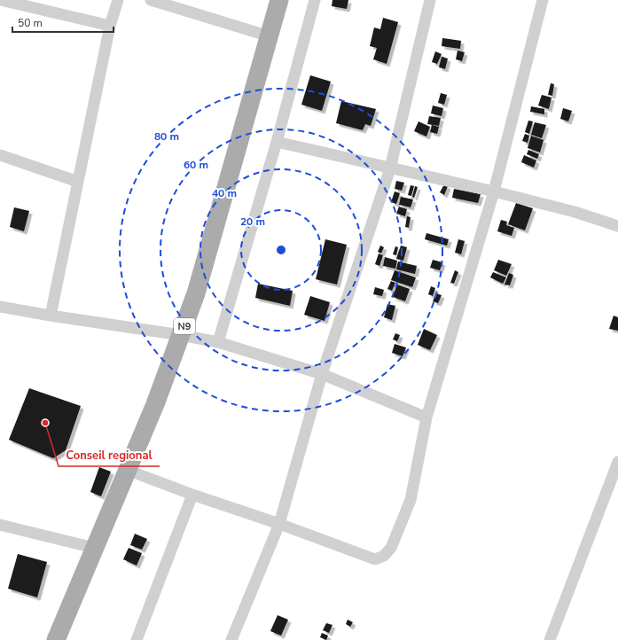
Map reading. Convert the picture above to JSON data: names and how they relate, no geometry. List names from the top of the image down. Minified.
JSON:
{"streets":{"main road":["N9"]},"places":["Conseil regional"],"scale_bar":"50 m","rings":["80 m","60 m","40 m","20 m"]}
